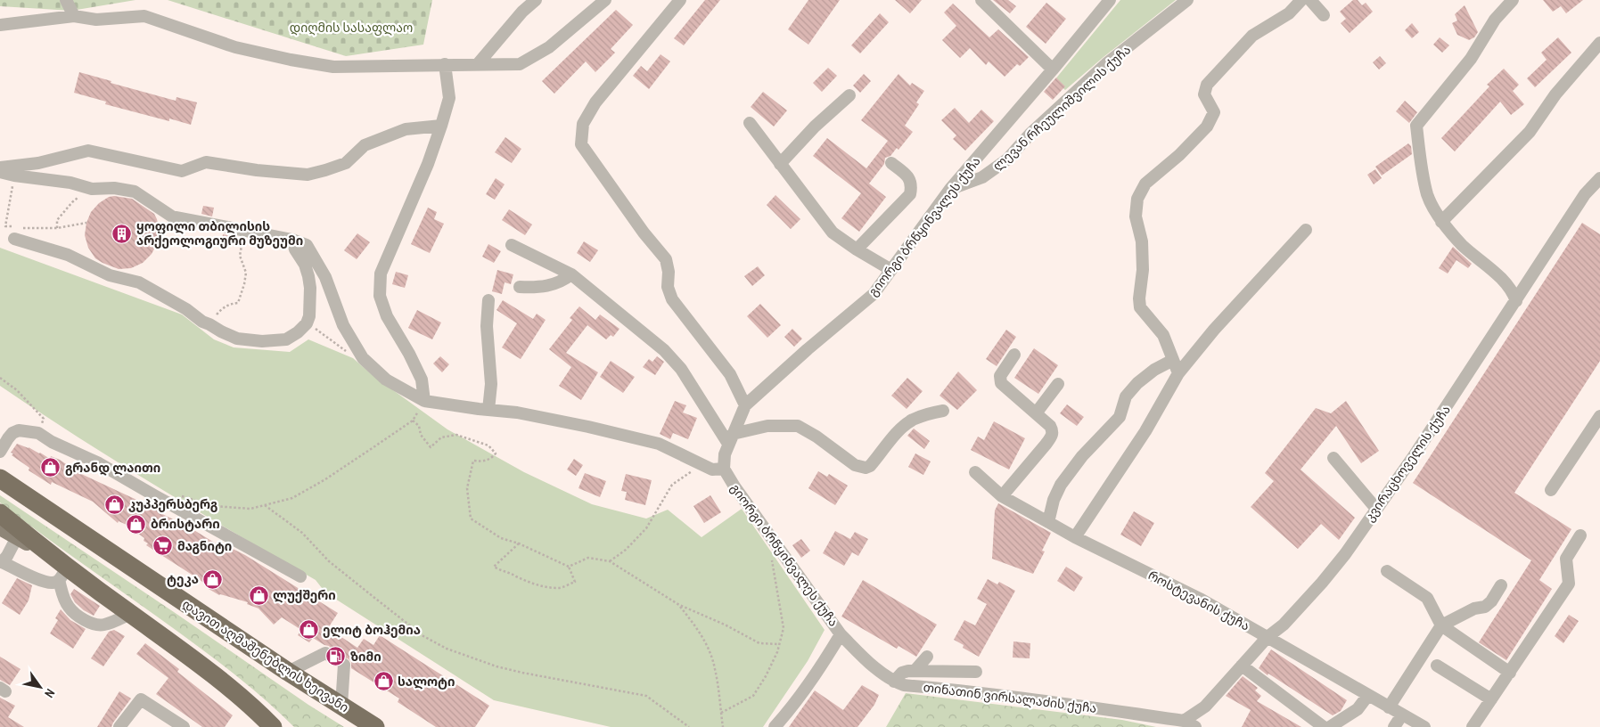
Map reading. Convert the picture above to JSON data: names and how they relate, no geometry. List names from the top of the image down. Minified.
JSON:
{"streets":{"highway":["დავით აღმაშენებლის ხეივანი"],"street":["ლევან რჩეულიშვილის ქუჩა","გიორგი ბრწყინვალეს ქუჩა","კვირაცხოველის ქუჩა","როსტევანის ქუჩა","თინათინ ვირსალაძის ქუჩა"]},"crossings":[["ლევან რჩეულიშვილის ქუჩა","გიორგი ბრწყინვალეს ქუჩა"],["გიორგი ბრწყინვალეს ქუჩა","თინათინ ვირსალაძის ქუჩა"],["კვირაცხოველის ქუჩა","როსტევანის ქუჩა"],["კვირაცხოველის ქუჩა","თინათინ ვირსალაძის ქუჩა"]],"parks":["დიღმის სასაფლაო"],"places":{"building":["ყოფილი თბილისის არქეოლოგიური მუზეუმი"],"shop":["გრანდ ლაითი","კუპპერსბერგ","ბრისტარი","ტეკა","ლუქშერი","ელიტ ბოჰემია","სალოტი"],"supermarket":["მაგნიტი"],"fuel station":["ზიმი"]},"north":"bottom right"}
